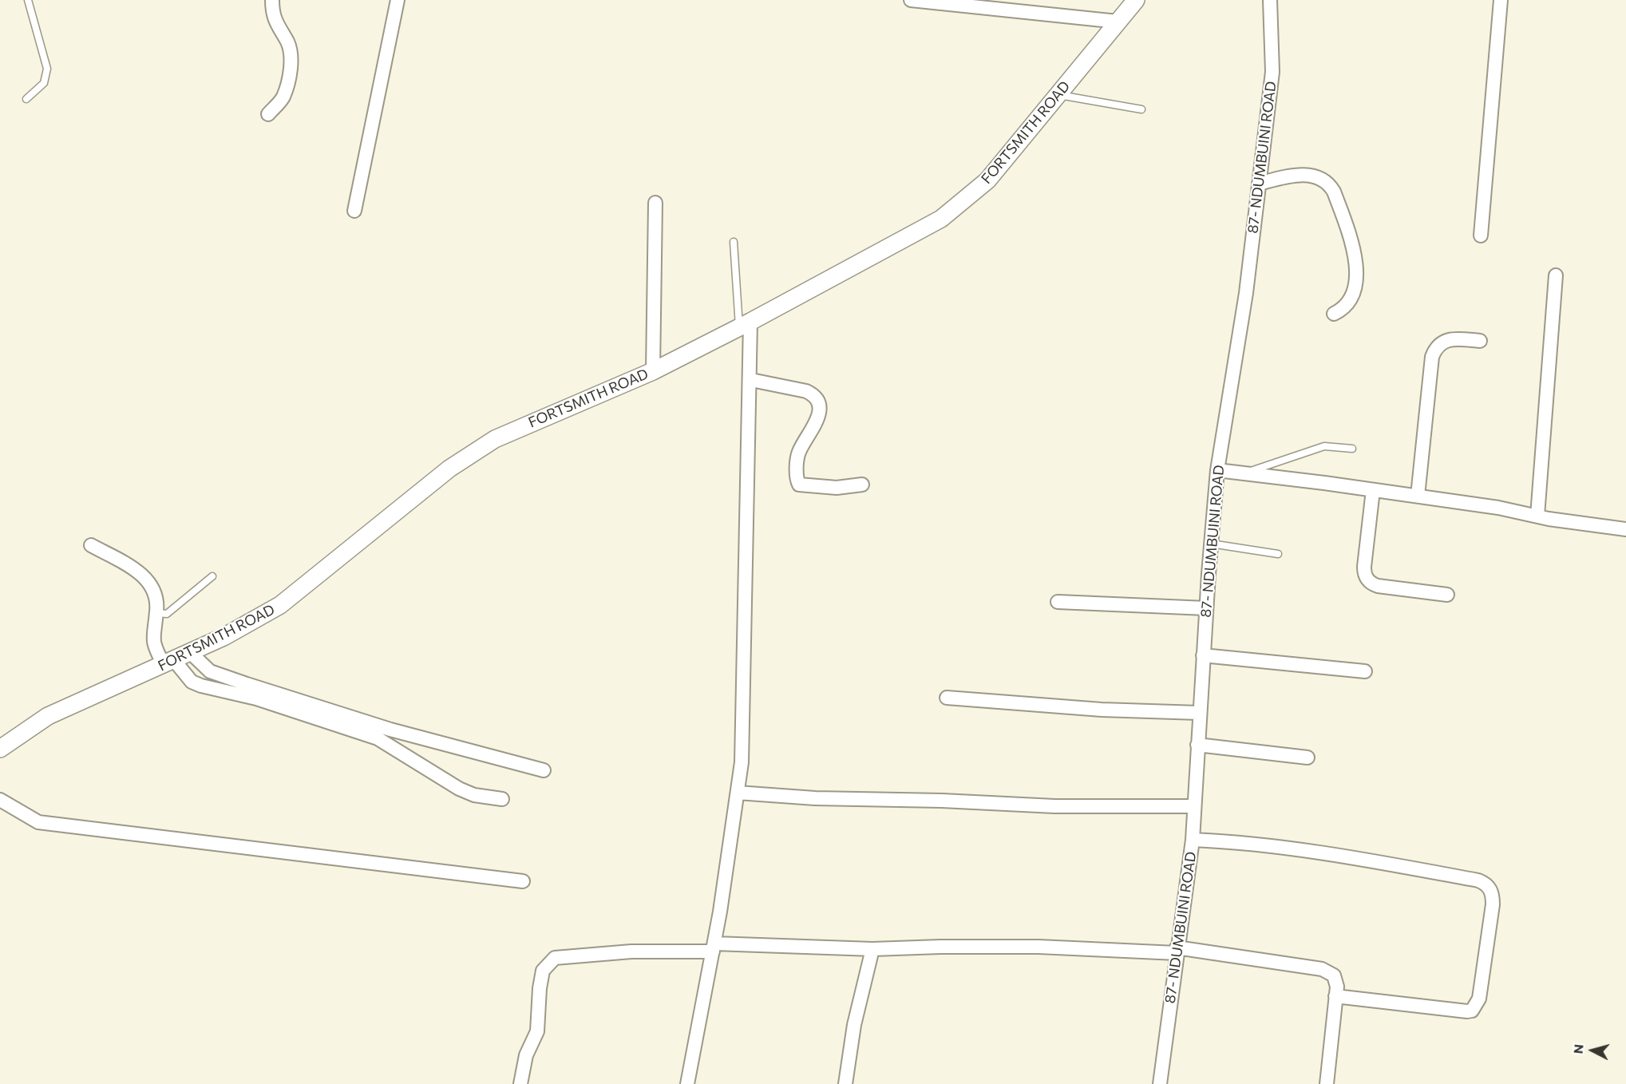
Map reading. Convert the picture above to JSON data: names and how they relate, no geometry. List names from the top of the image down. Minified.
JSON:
{"streets":{"street":["FORTSMITH ROAD","87- NDUMBUINI ROAD"]},"north":"left"}
